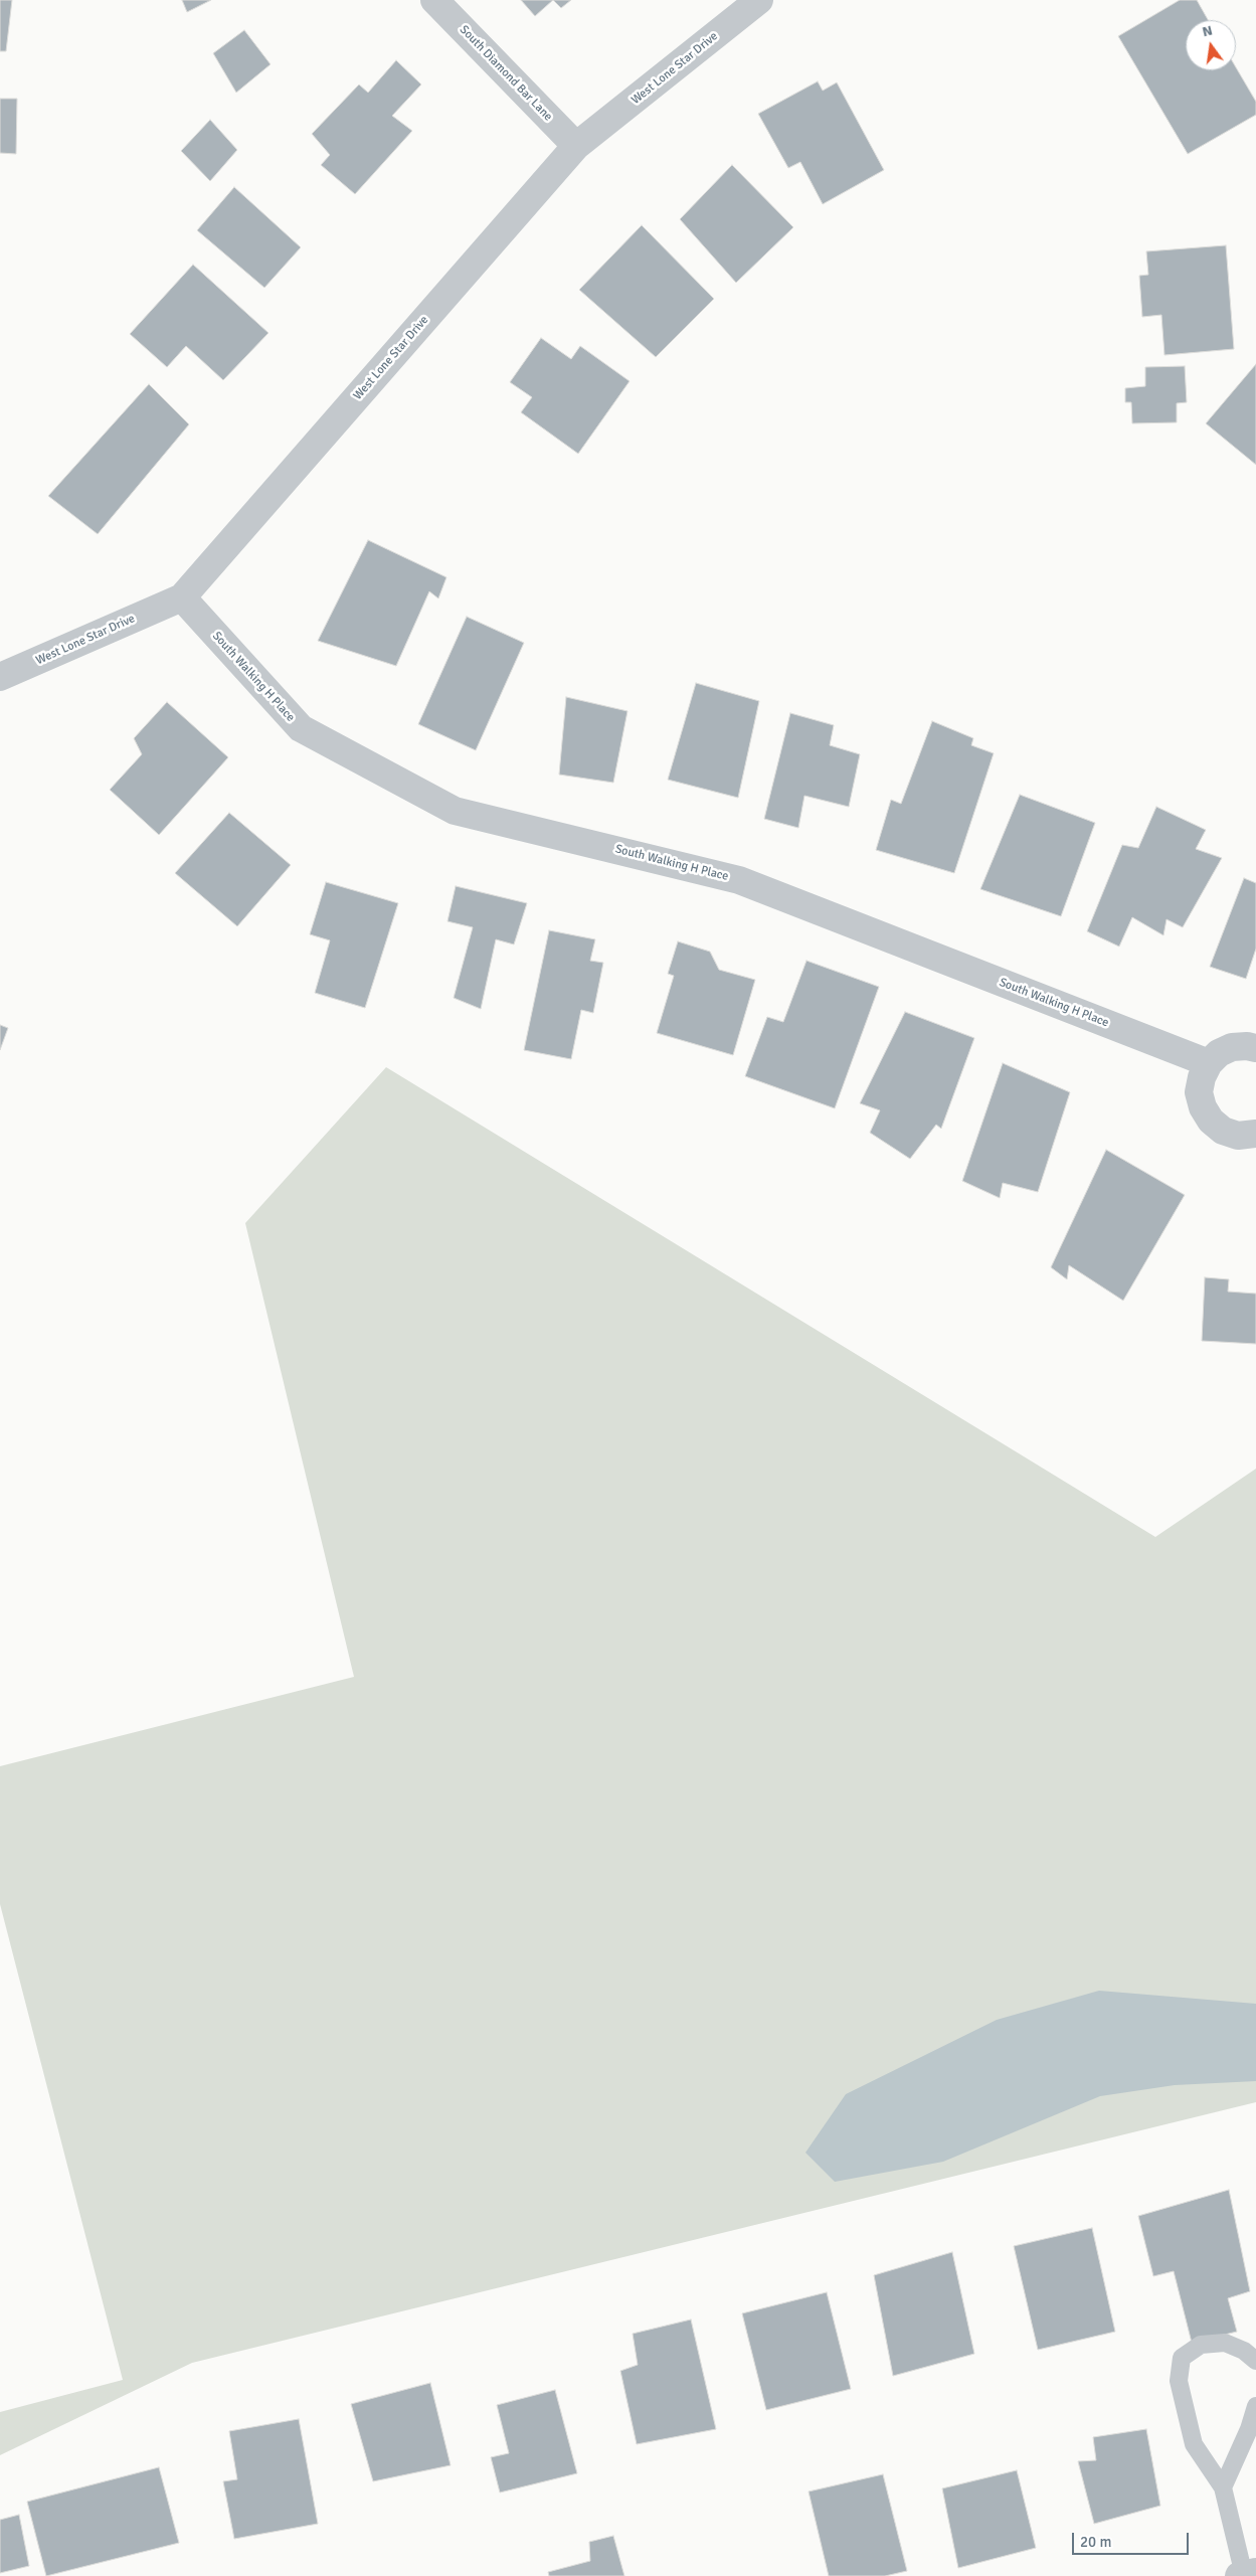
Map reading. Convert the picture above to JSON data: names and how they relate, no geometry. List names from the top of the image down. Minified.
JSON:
{"streets":{"street":["West Lone Star Drive","South Diamond Bar Lane","South Walking H Place"]},"crossings":[["West Lone Star Drive","South Diamond Bar Lane"],["West Lone Star Drive","South Walking H Place"]],"scale_bar":"20 m","north":"top"}
